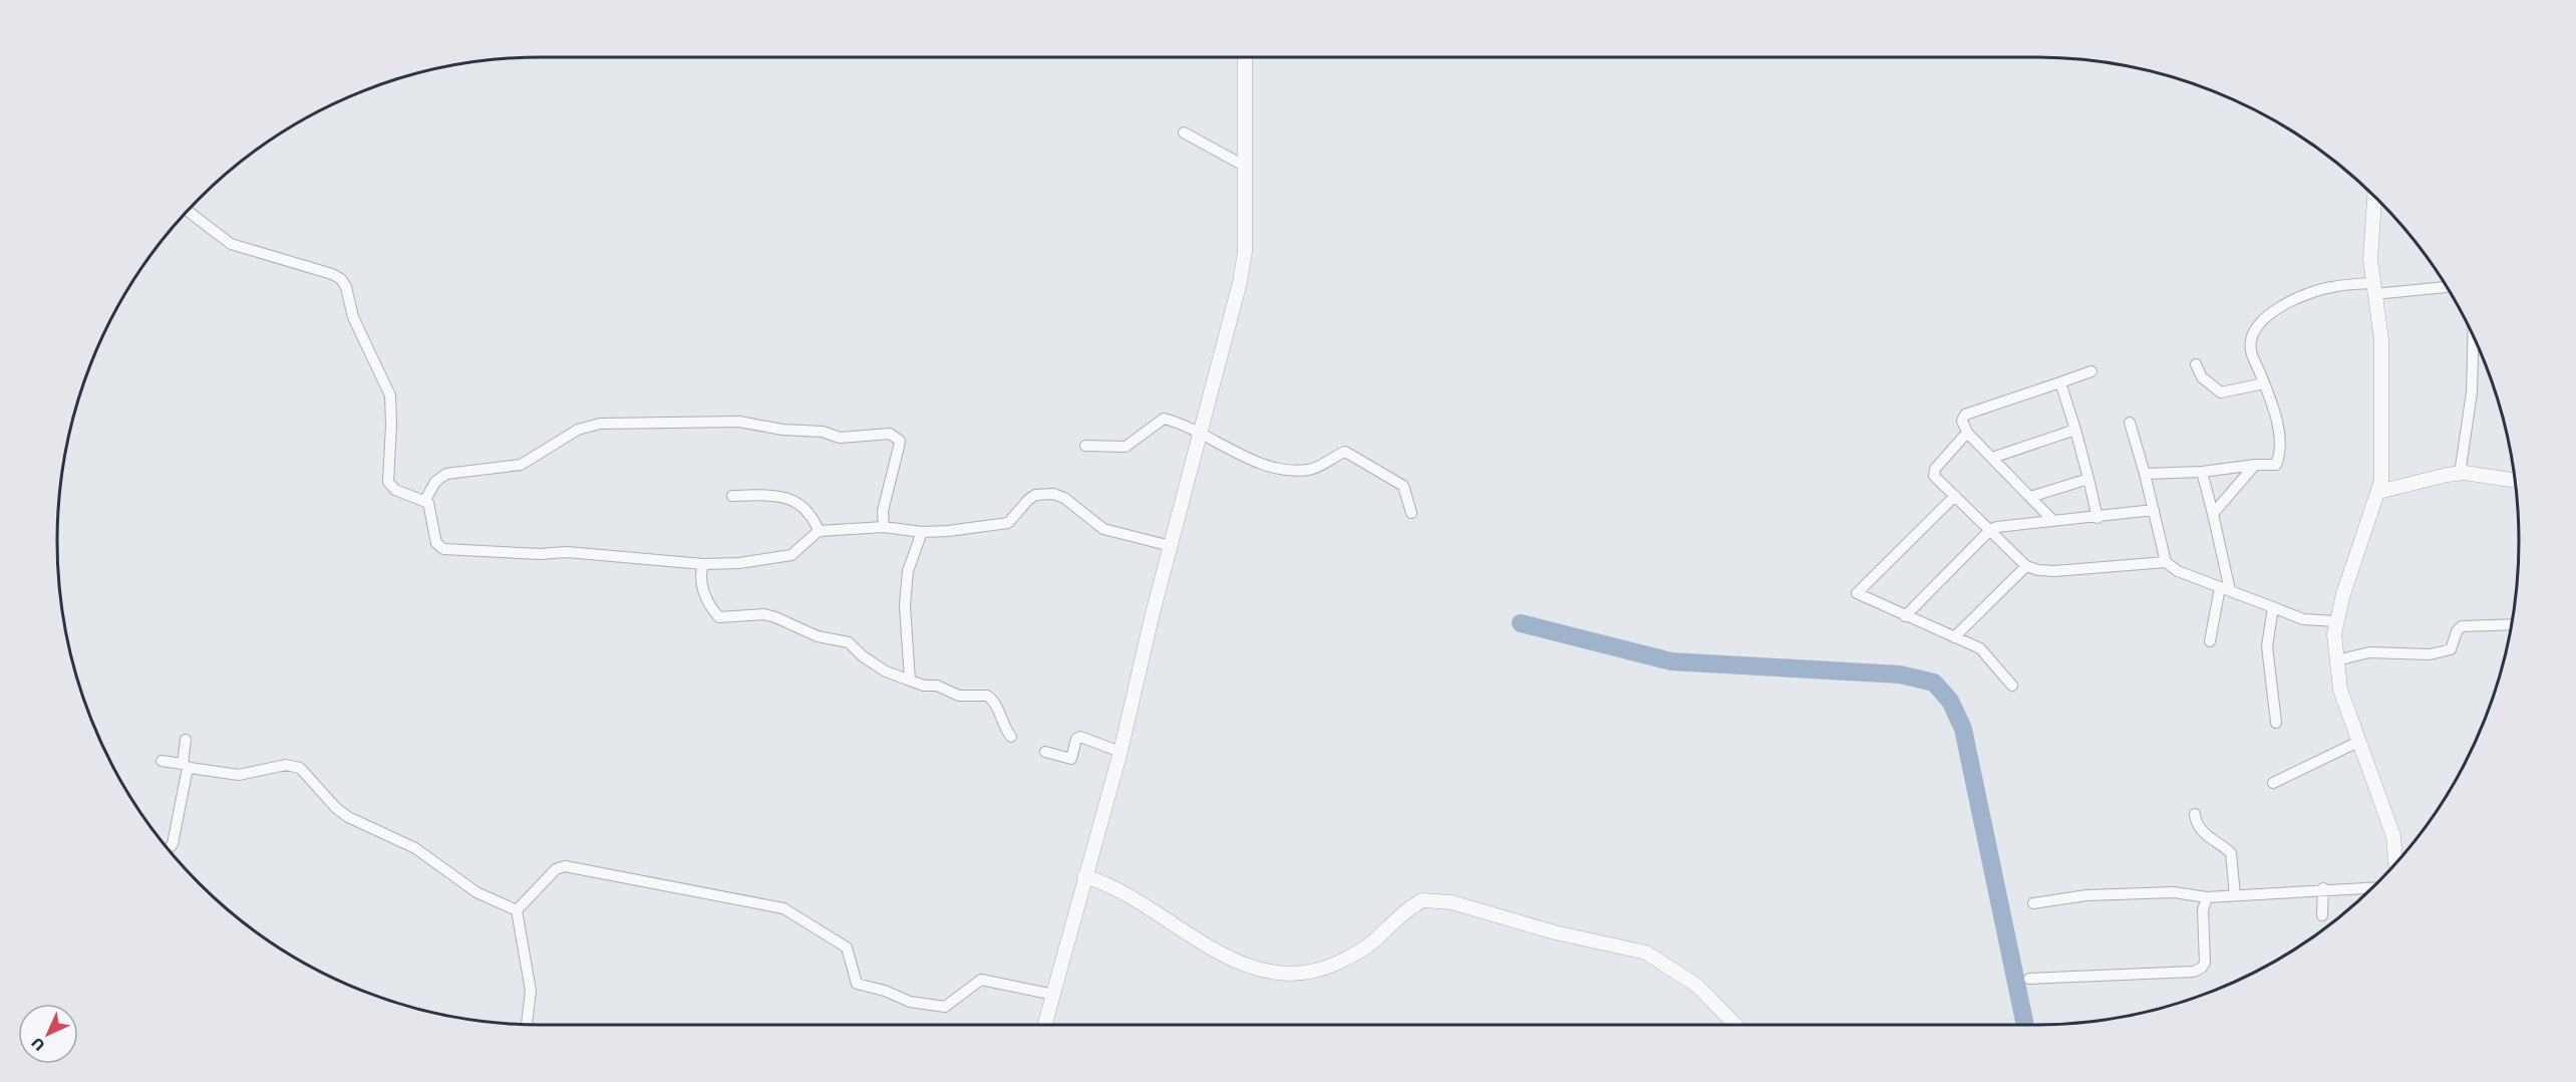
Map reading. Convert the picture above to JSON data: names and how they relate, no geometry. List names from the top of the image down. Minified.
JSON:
{"north":"bottom left"}
